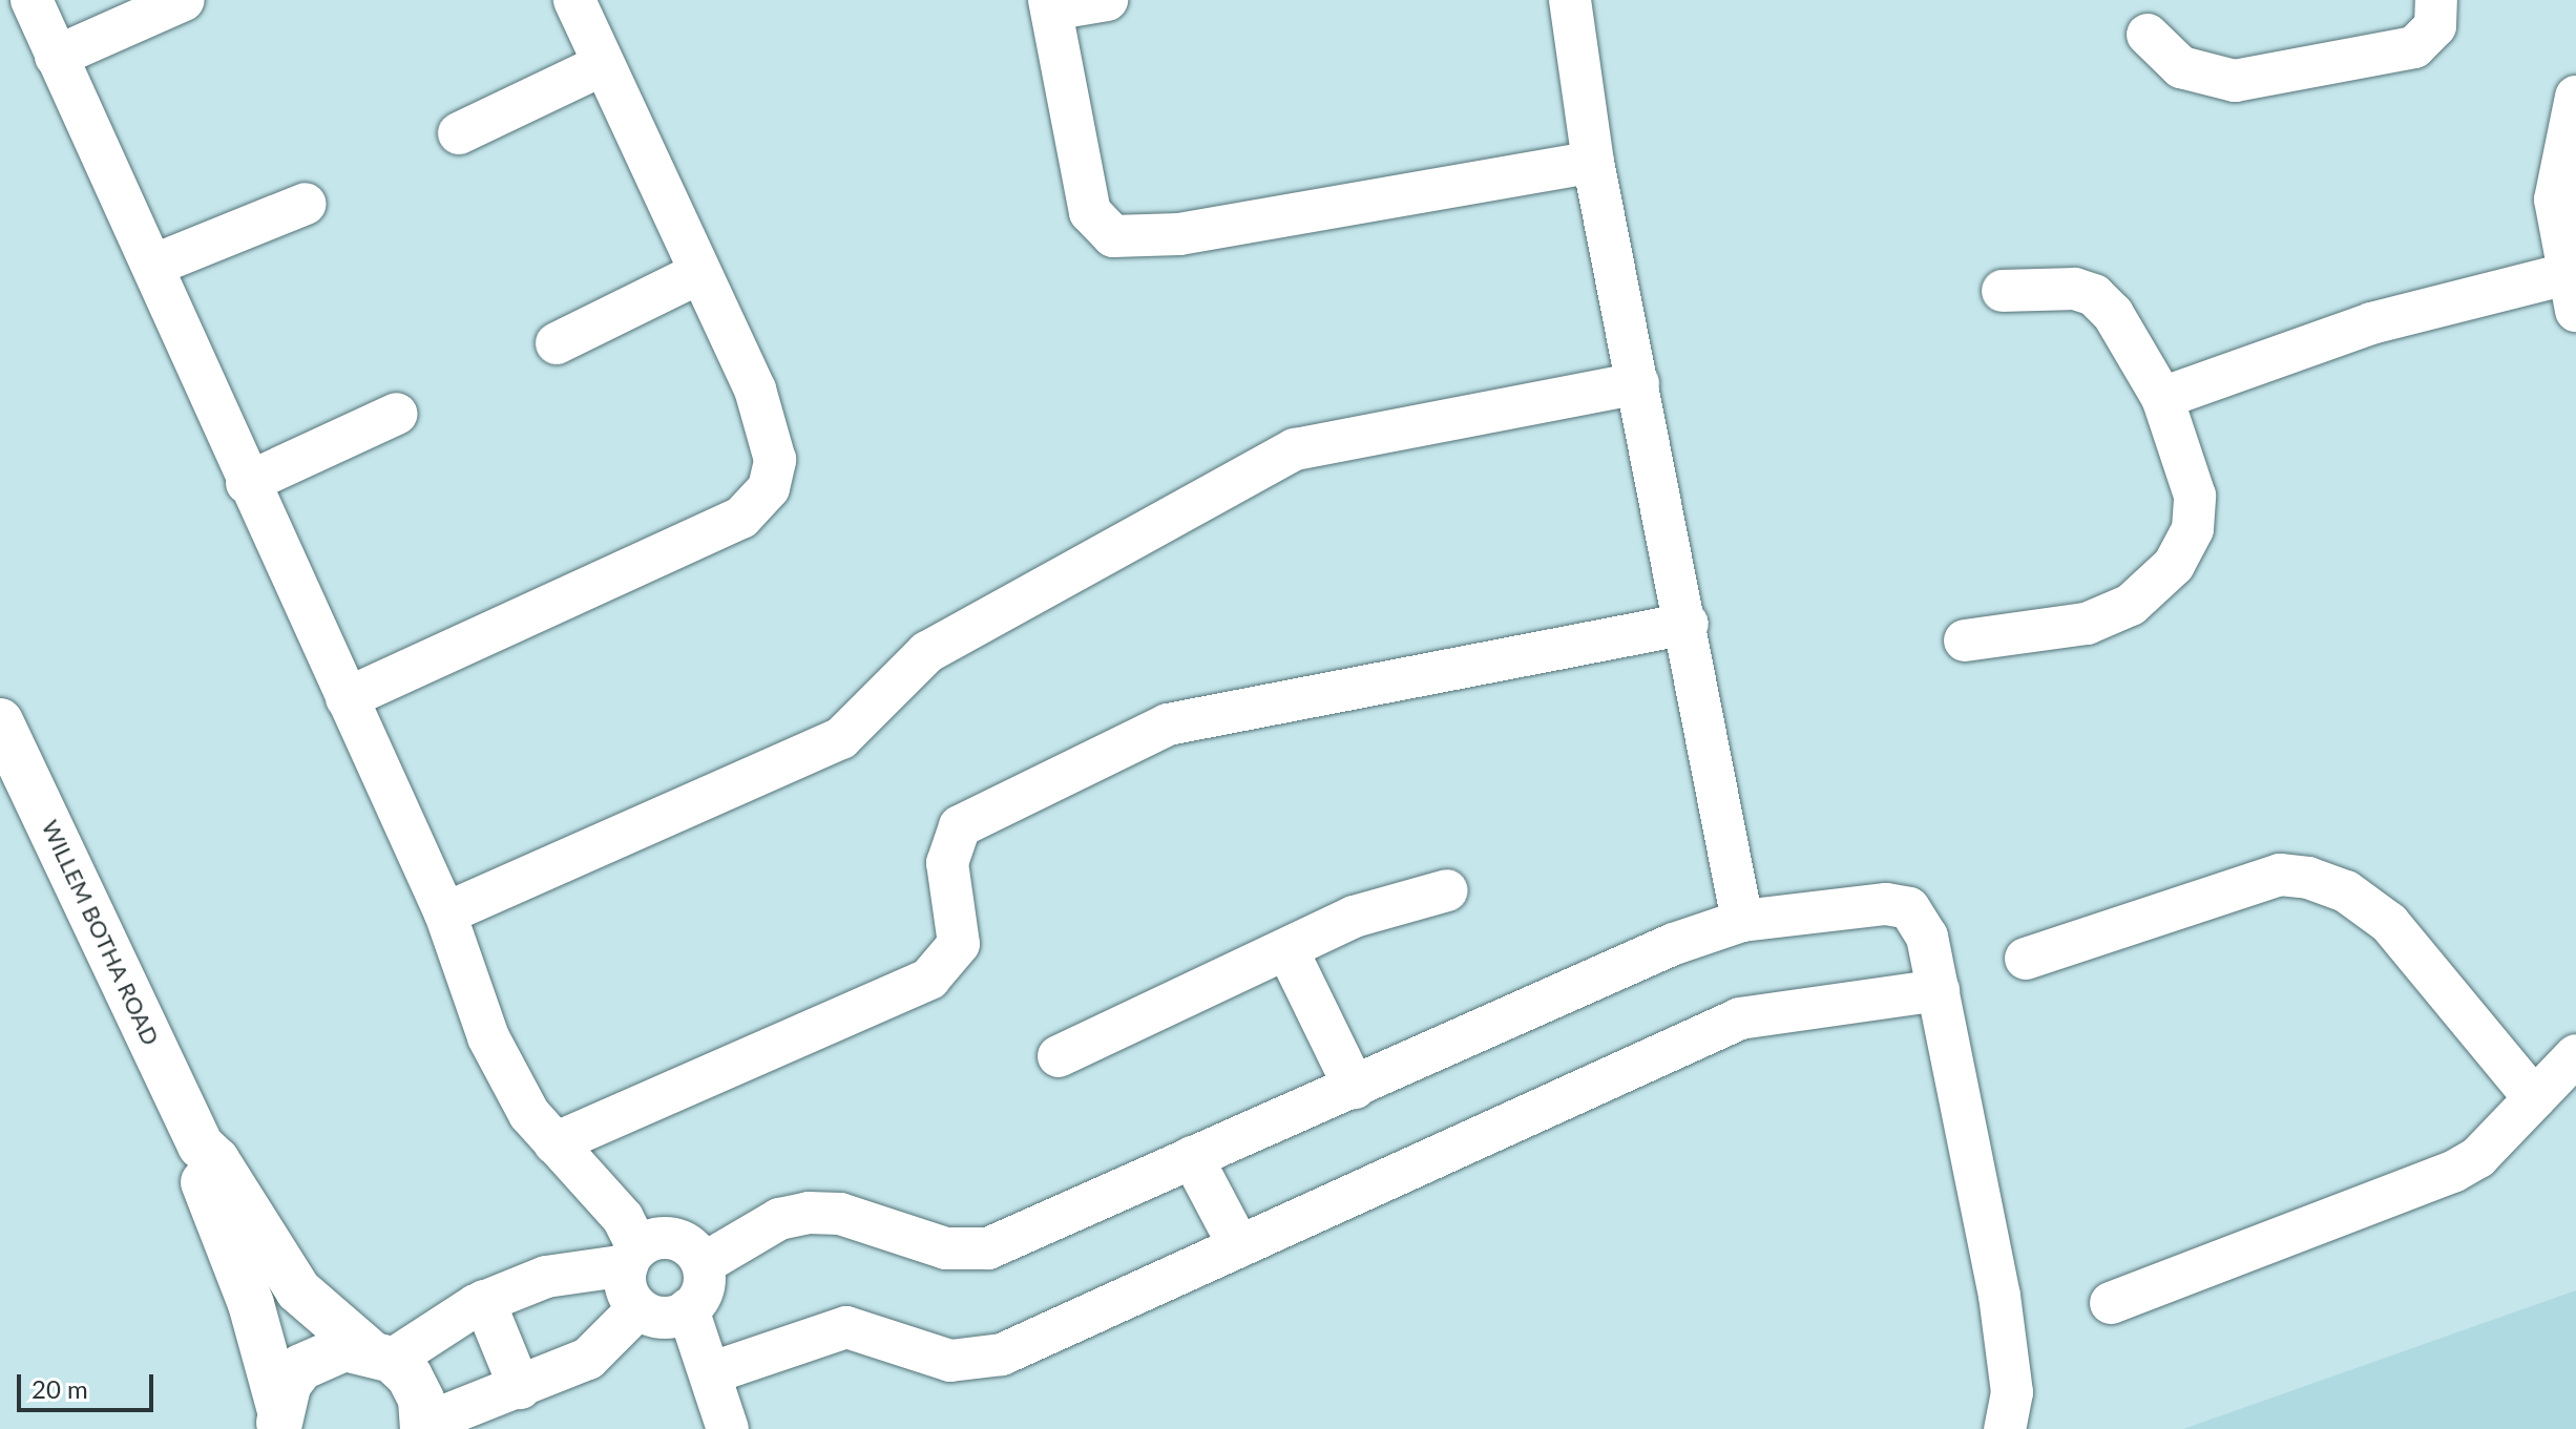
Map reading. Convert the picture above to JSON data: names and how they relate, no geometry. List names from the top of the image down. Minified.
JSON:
{"streets":{"street":["WILLEM BOTHA ROAD"]},"scale_bar":"20 m"}
